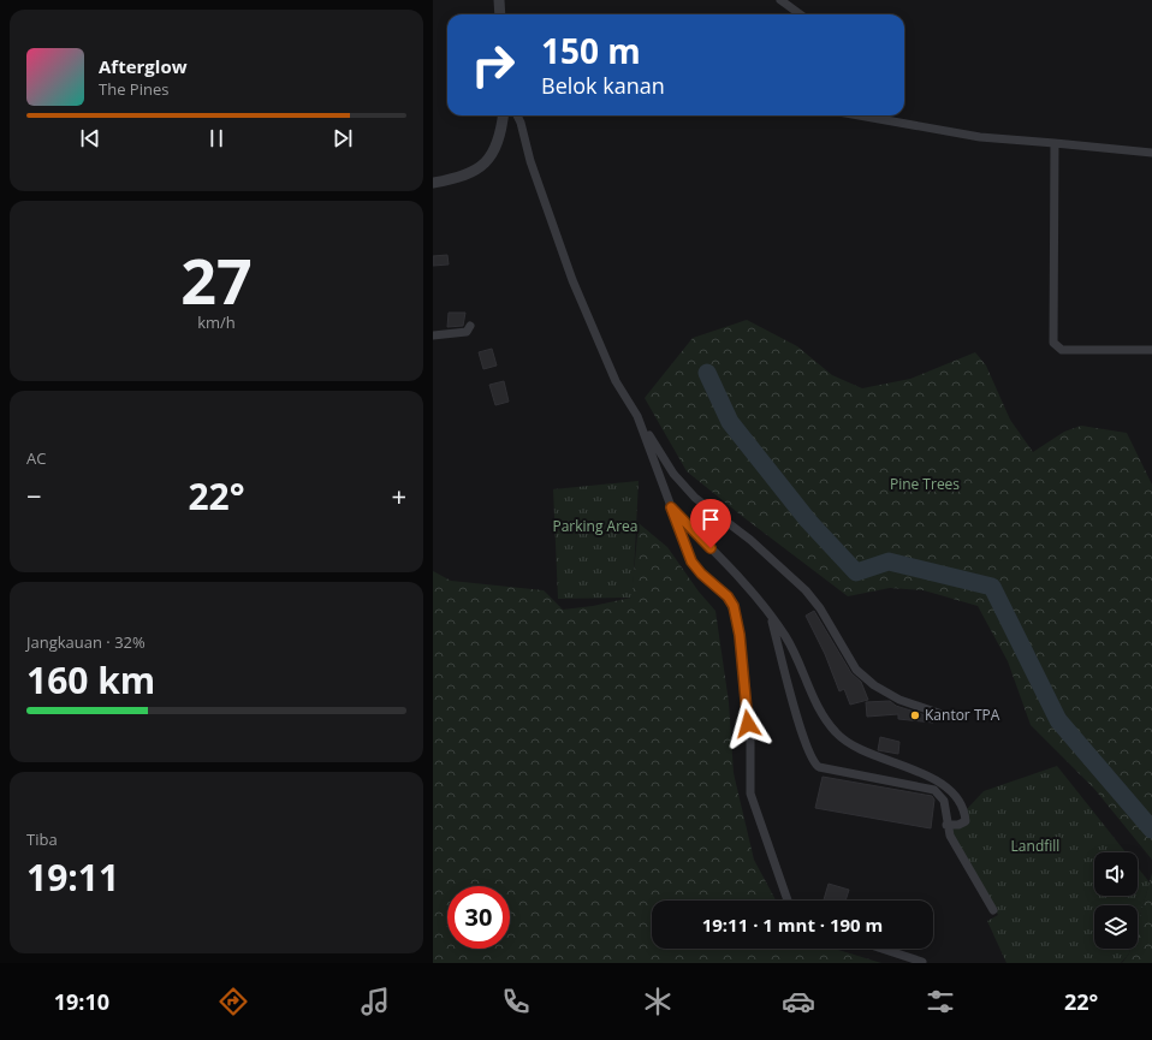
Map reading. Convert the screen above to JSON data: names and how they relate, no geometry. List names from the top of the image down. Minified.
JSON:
{"parks":["Pine Trees","Parking Area","Landfill"],"places":["Kantor TPA"],"page":{"turn":["150 m","Belok kanan"],"song":["Afterglow","The Pines"],"tile":[["27","km/h"],"AC",["Jangkauan · 32%","160 km"],["Tiba","19:11"]],"heat":["−","22°","+"],"limit":"30","trip":"19:11 · 1 mnt · 190 m","tabs":["19:10","22°"]}}
